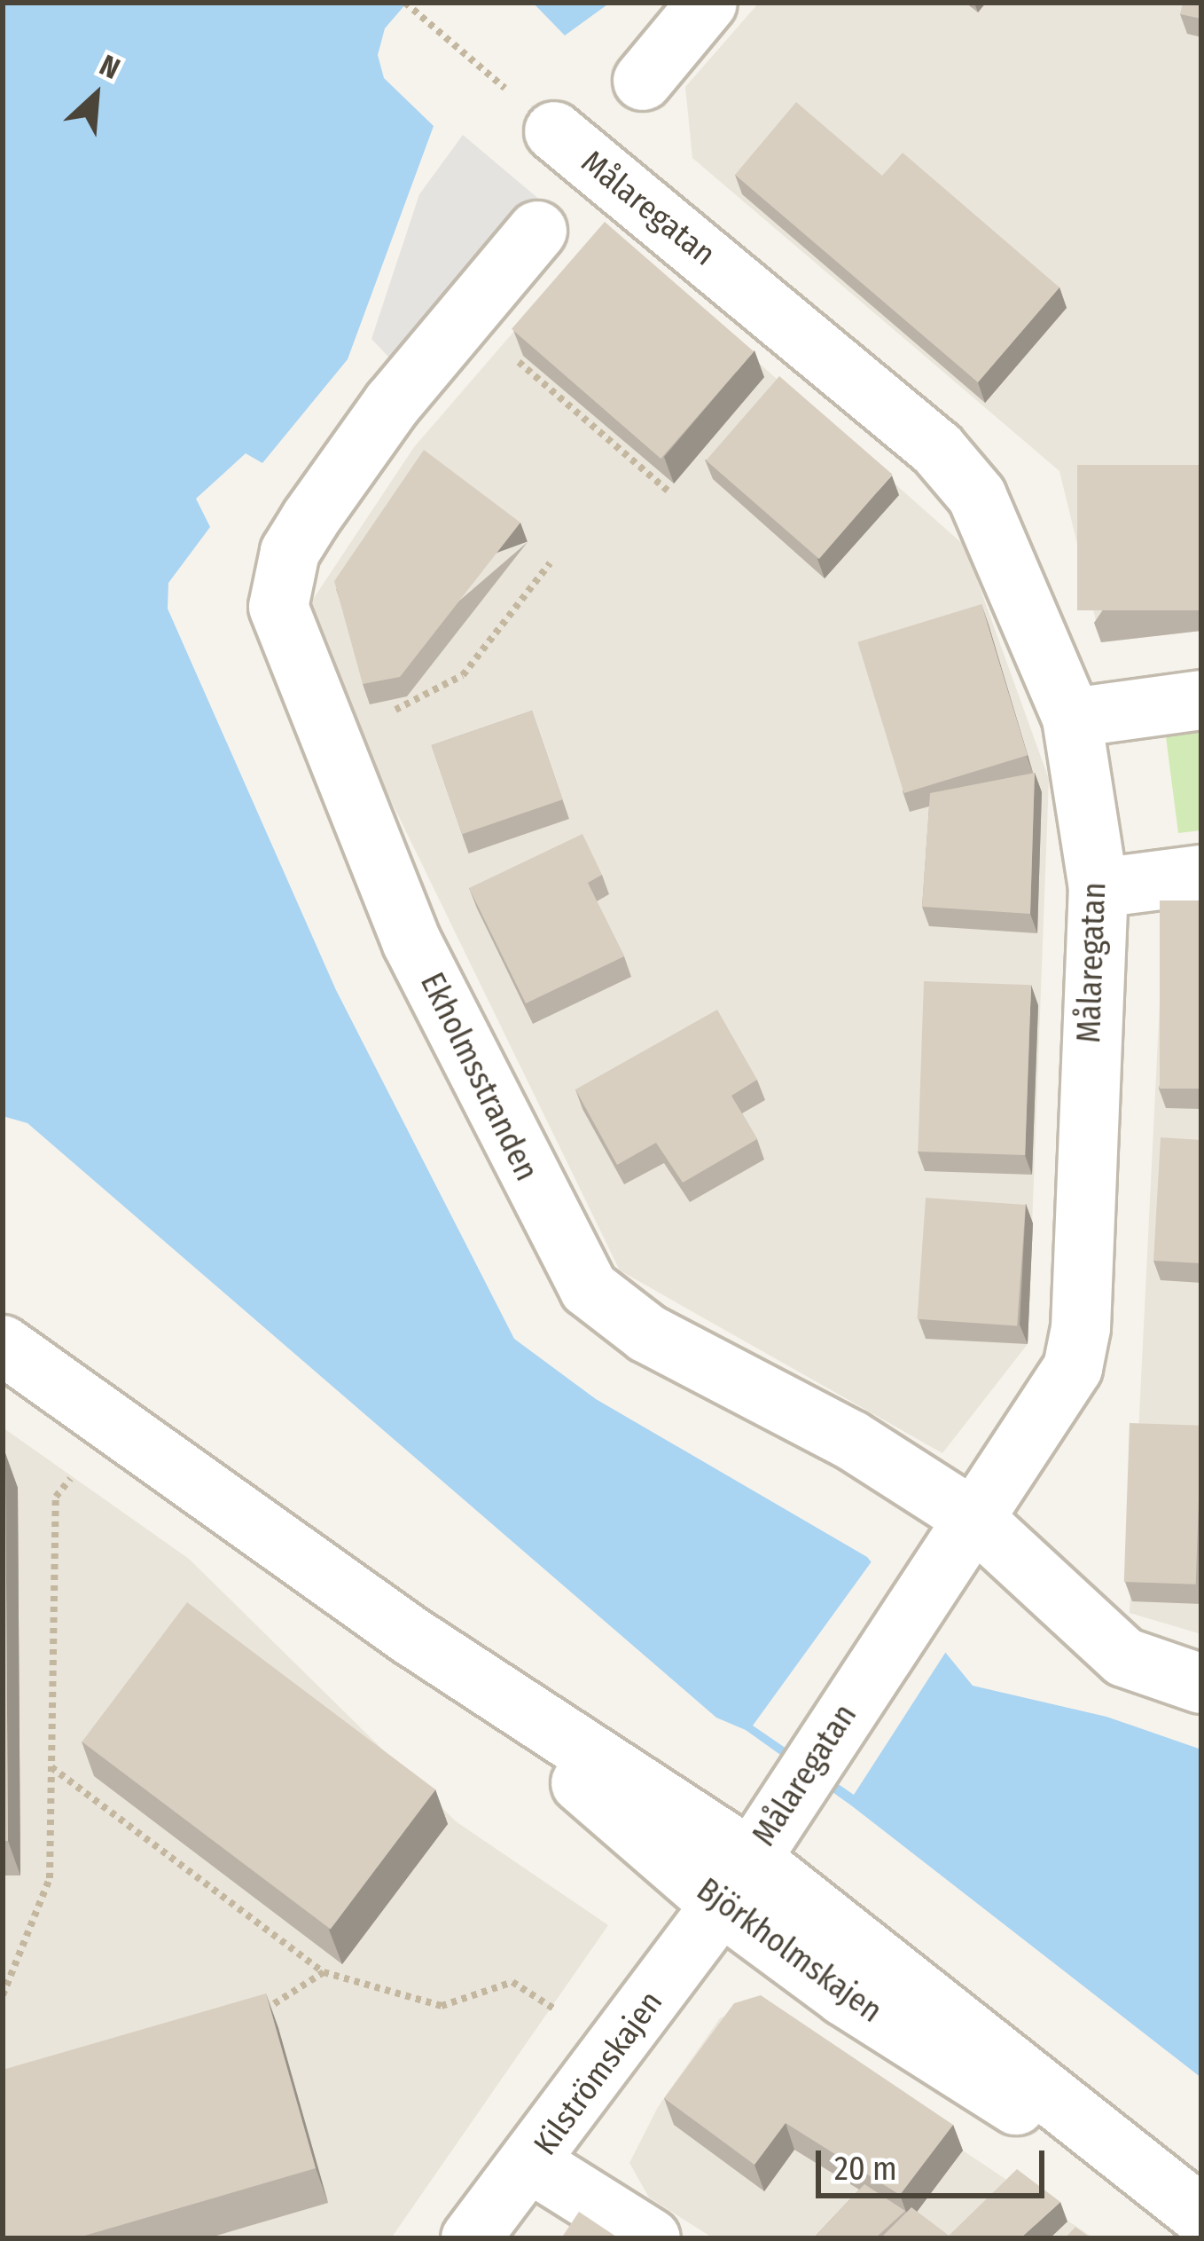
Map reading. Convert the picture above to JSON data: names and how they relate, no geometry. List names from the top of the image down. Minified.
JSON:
{"streets":{"street":["Målaregatan","Ekholmsstranden","Björkholmskajen","Kilströmskajen"]},"crossings":[["Målaregatan","Ekholmsstranden"],["Målaregatan","Björkholmskajen"],["Målaregatan","Kilströmskajen"],["Björkholmskajen","Kilströmskajen"]],"scale_bar":"20 m","north":"top right"}
